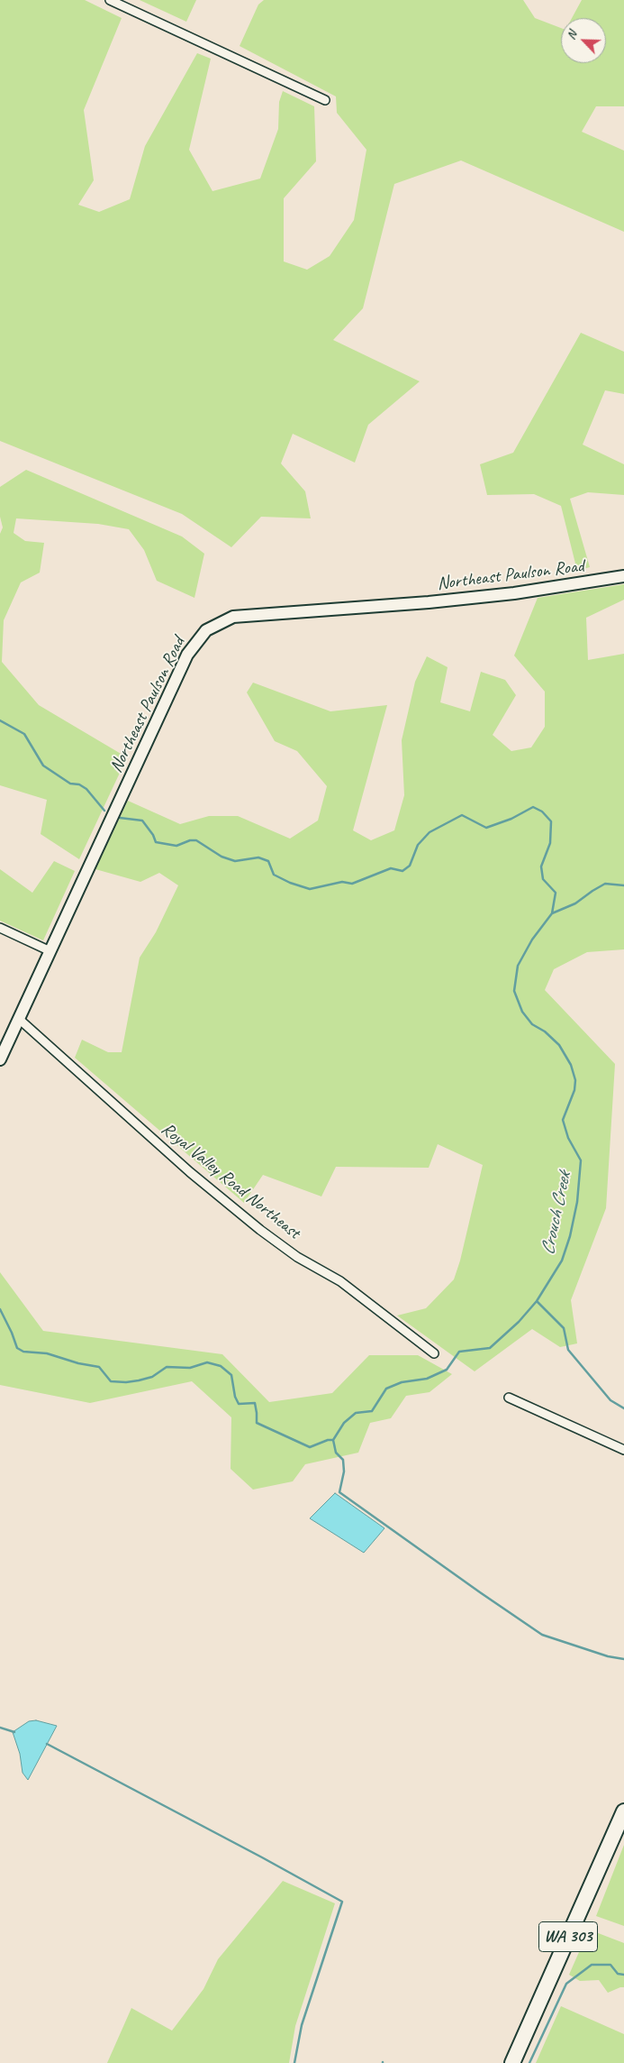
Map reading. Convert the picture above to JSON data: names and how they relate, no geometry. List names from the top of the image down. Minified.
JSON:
{"streets":{"highway":["WA 303"],"street":["Northeast Paulson Road","Royal Valley Road Northeast"]},"crossings":[["Northeast Paulson Road","Royal Valley Road Northeast"]],"water":["Crouch Creek"],"north":"top left"}
